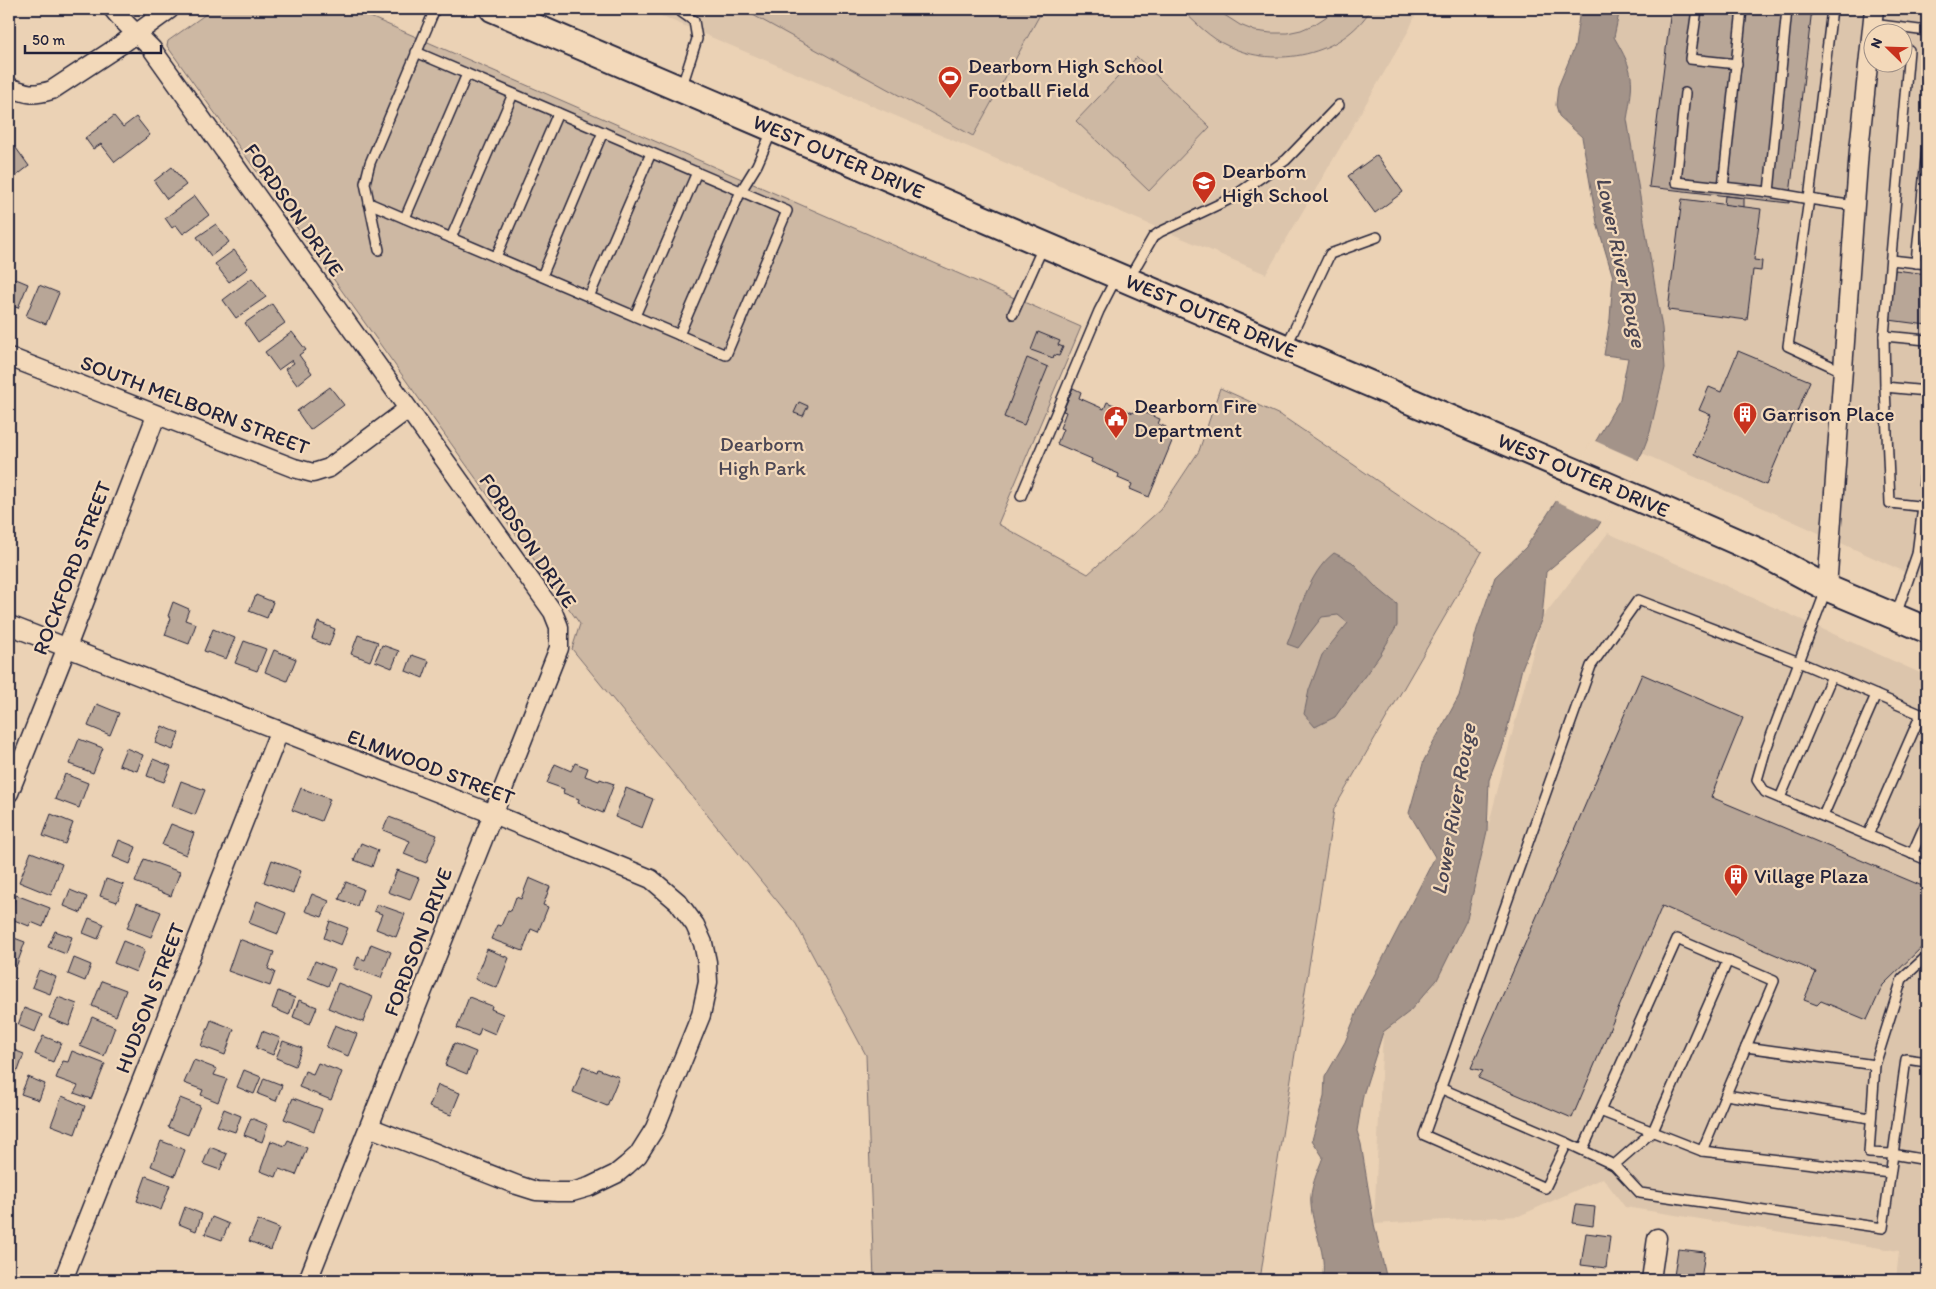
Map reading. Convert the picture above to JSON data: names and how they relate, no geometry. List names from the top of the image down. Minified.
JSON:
{"streets":{"main road":["WEST OUTER DRIVE"],"street":["FORDSON DRIVE","SOUTH MELBORN STREET","ROCKFORD STREET","ELMWOOD STREET","HUDSON STREET"]},"crossings":[["FORDSON DRIVE","SOUTH MELBORN STREET"],["FORDSON DRIVE","ELMWOOD STREET"],["SOUTH MELBORN STREET","ROCKFORD STREET"],["ROCKFORD STREET","ELMWOOD STREET"],["ELMWOOD STREET","HUDSON STREET"]],"water":["Lower River Rouge"],"parks":["Dearborn High Park"],"places":{"sports":["Dearborn High School Football Field"],"school or university":["Dearborn High School"],"building":["Garrison Place","Village Plaza"],"public building":["Dearborn Fire Department"]},"scale_bar":"50 m","north":"top left"}
